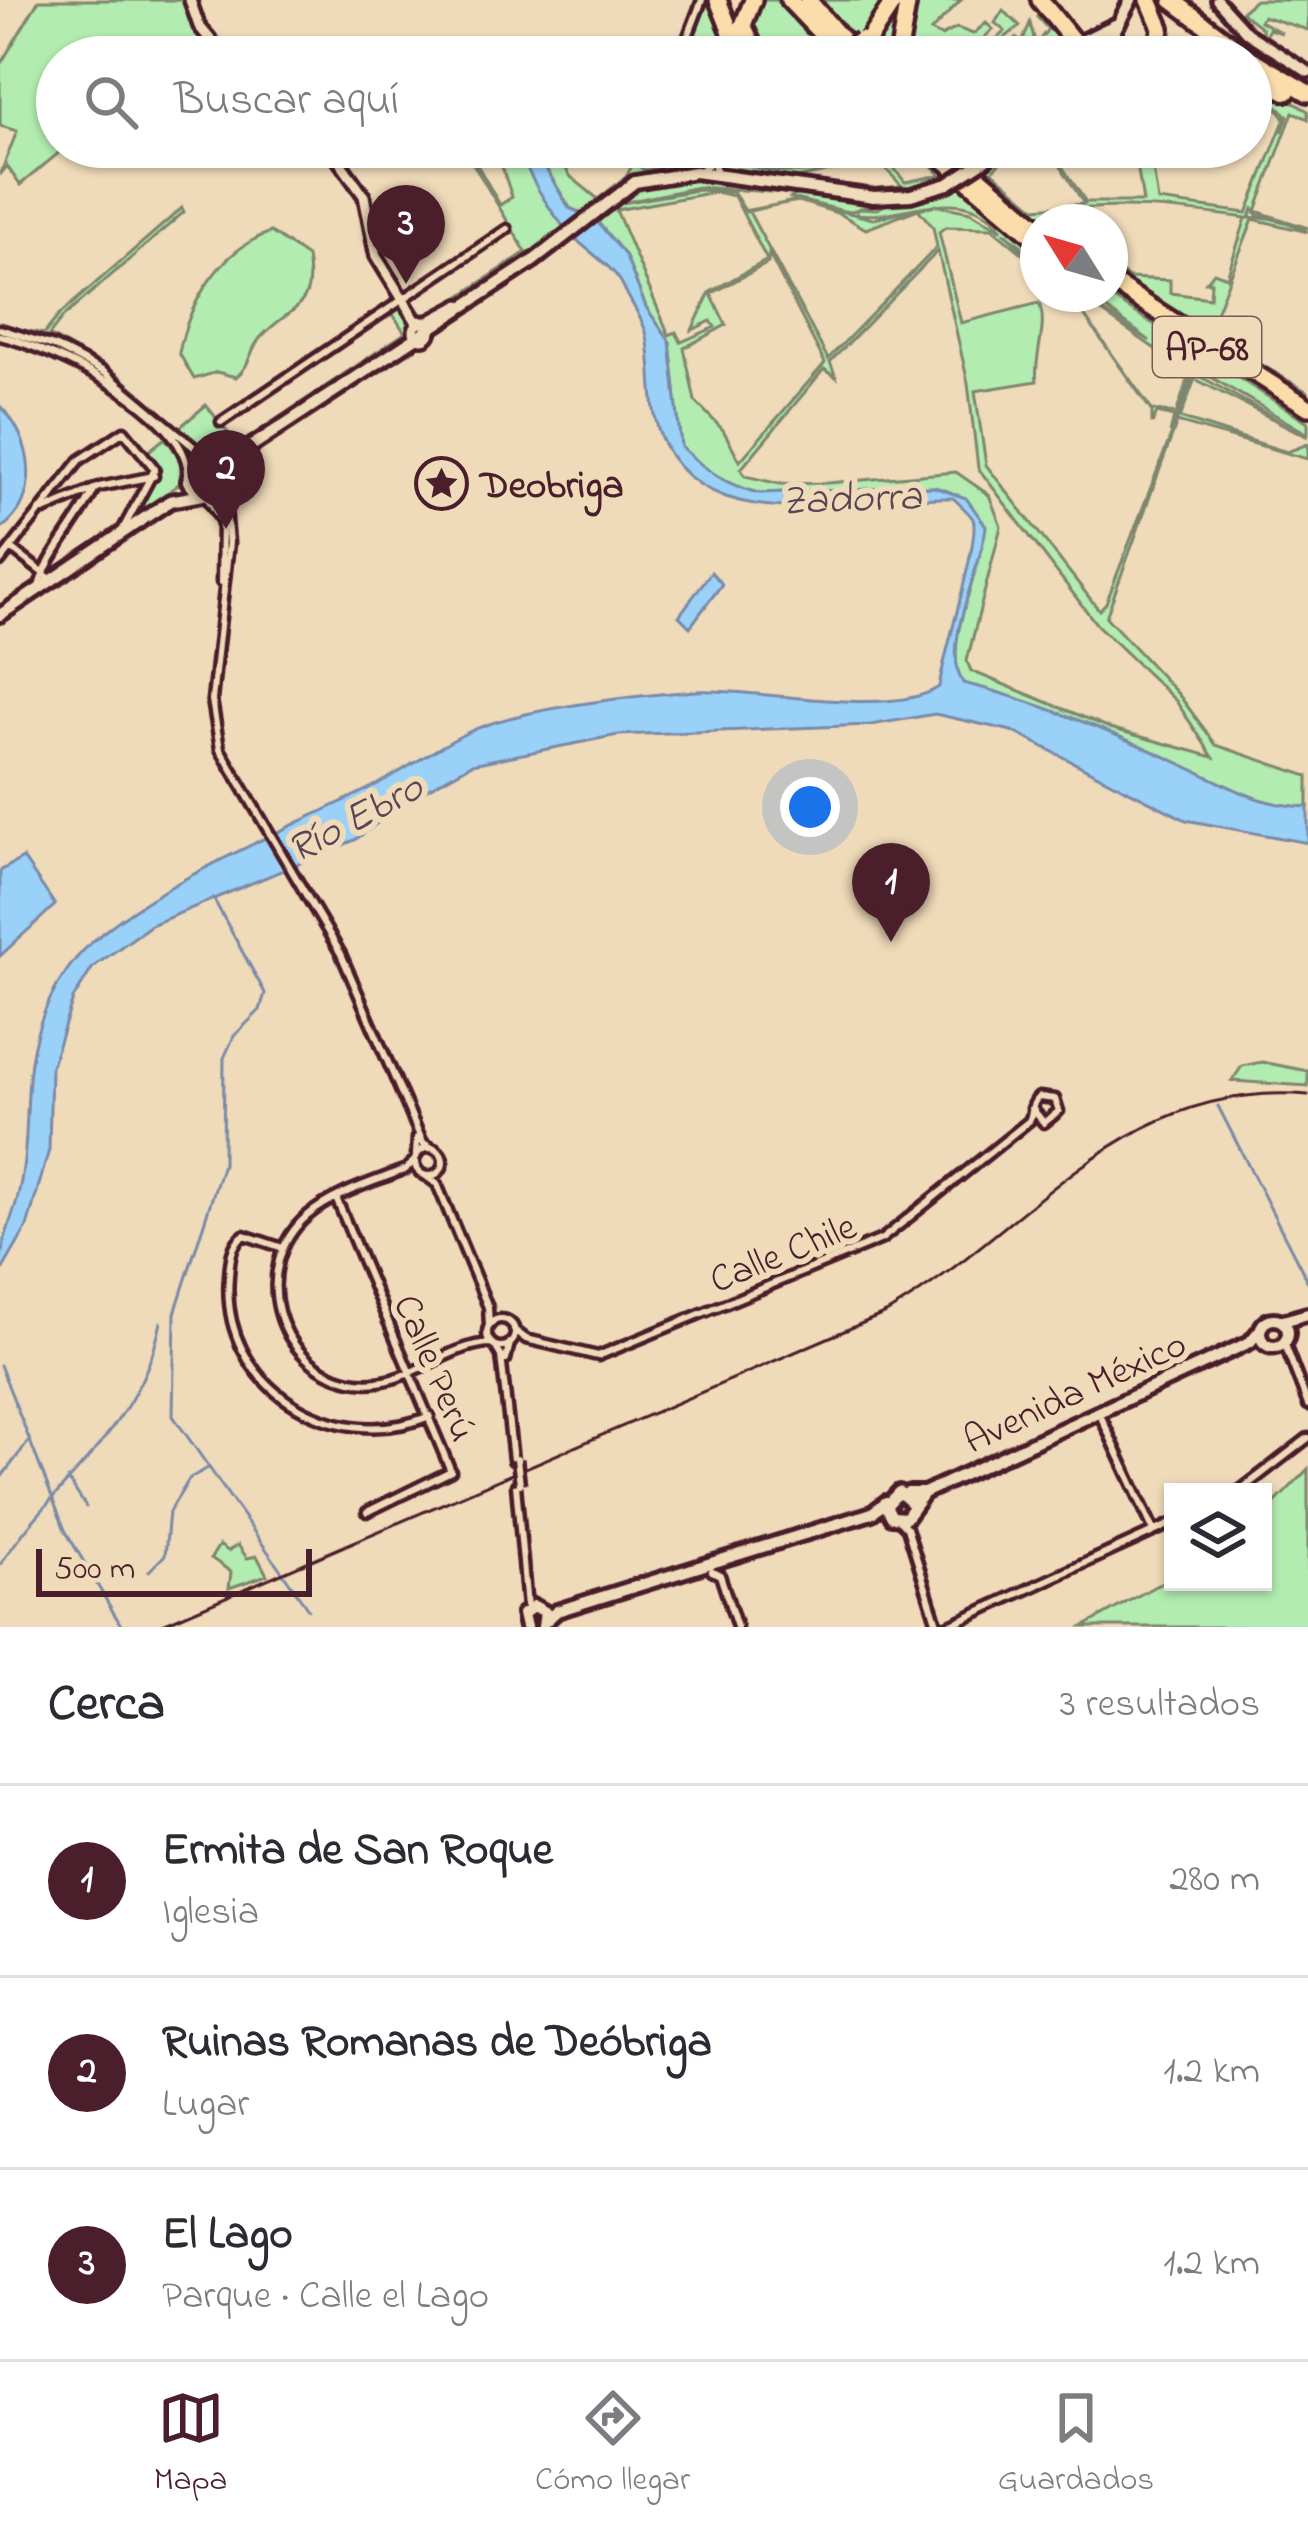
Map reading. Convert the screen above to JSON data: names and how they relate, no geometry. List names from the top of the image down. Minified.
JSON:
{"streets":{"highway":["AP-68"],"main road":["Avenida México"],"street":["Calle Chile","Calle Perú"]},"water":["Zadorra","Río Ebro"],"places":{"place":["Deobriga"]},"scale_bar":"500 m","north":"top left","page":{"search":"Buscar aquí","pins":["3","2","1"],"scale":"500 m","heading":["Cerca","3 resultados"],"list":[{"mark":"1","name":"Ermita de San Roque","note":"Iglesia","value":"280 m"},{"mark":"2","name":"Ruinas Romanas de Deóbriga","note":"Lugar","value":"1.2 km"},{"mark":"3","name":"El Lago","note":"Parque · Calle el Lago","value":"1.2 km"}],"nav":["Mapa","Cómo llegar","Guardados"]}}
